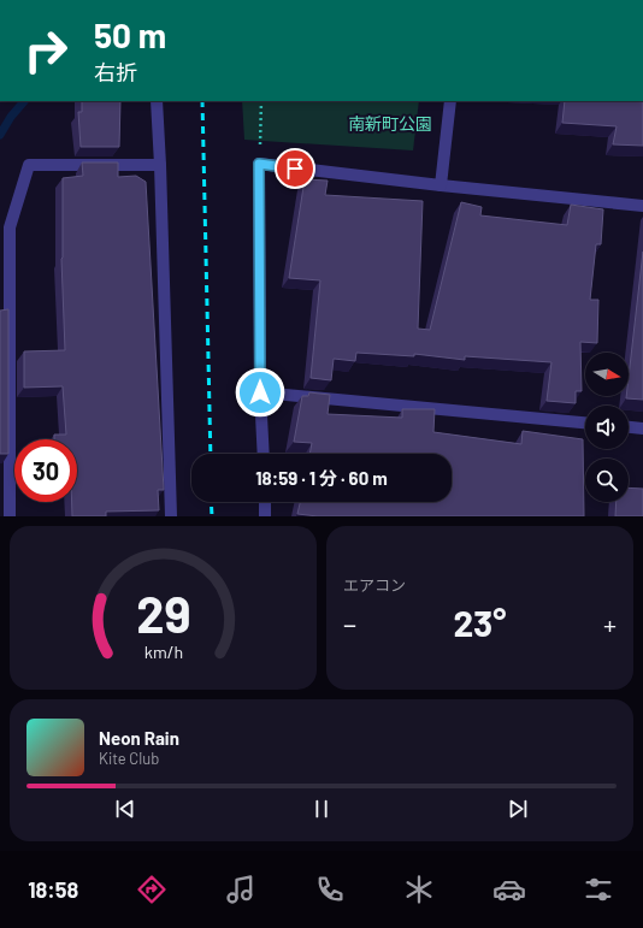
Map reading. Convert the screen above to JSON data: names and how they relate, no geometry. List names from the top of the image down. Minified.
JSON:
{"parks":["南新町公園"],"north":"right","page":{"turn":["50 m","右折"],"limit":"30","trip":"18:59 · 1 分 · 60 m","tile":"エアコン","heat":["−","23°","+"],"song":["Neon Rain","Kite Club"],"tabs":"18:58","gauge":["29","km/h"]}}
